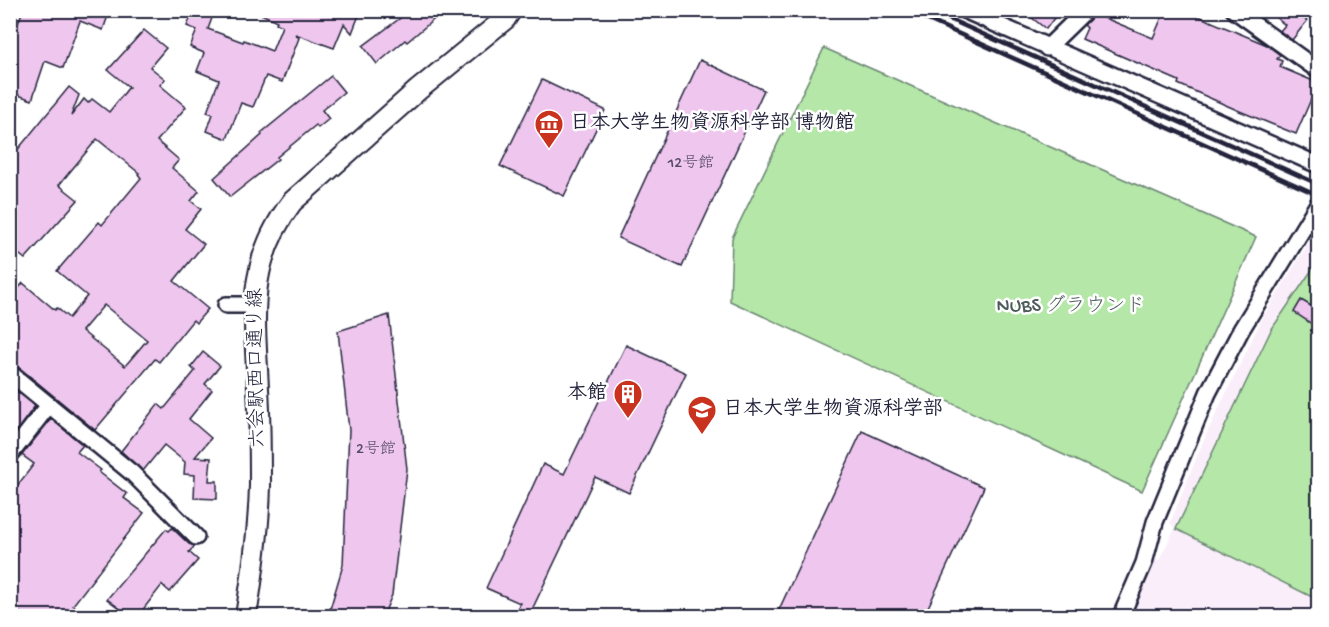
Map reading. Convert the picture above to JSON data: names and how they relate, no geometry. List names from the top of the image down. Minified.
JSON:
{"streets":{"street":["六会駅西口通り線"]},"parks":["NUBS グラウンド"],"places":{"museum":["日本大学生物資源科学部 博物館"],"building":["本館"],"school or university":["日本大学生物資源科学部"]},"house_numbers":["12号館","2号館"]}
